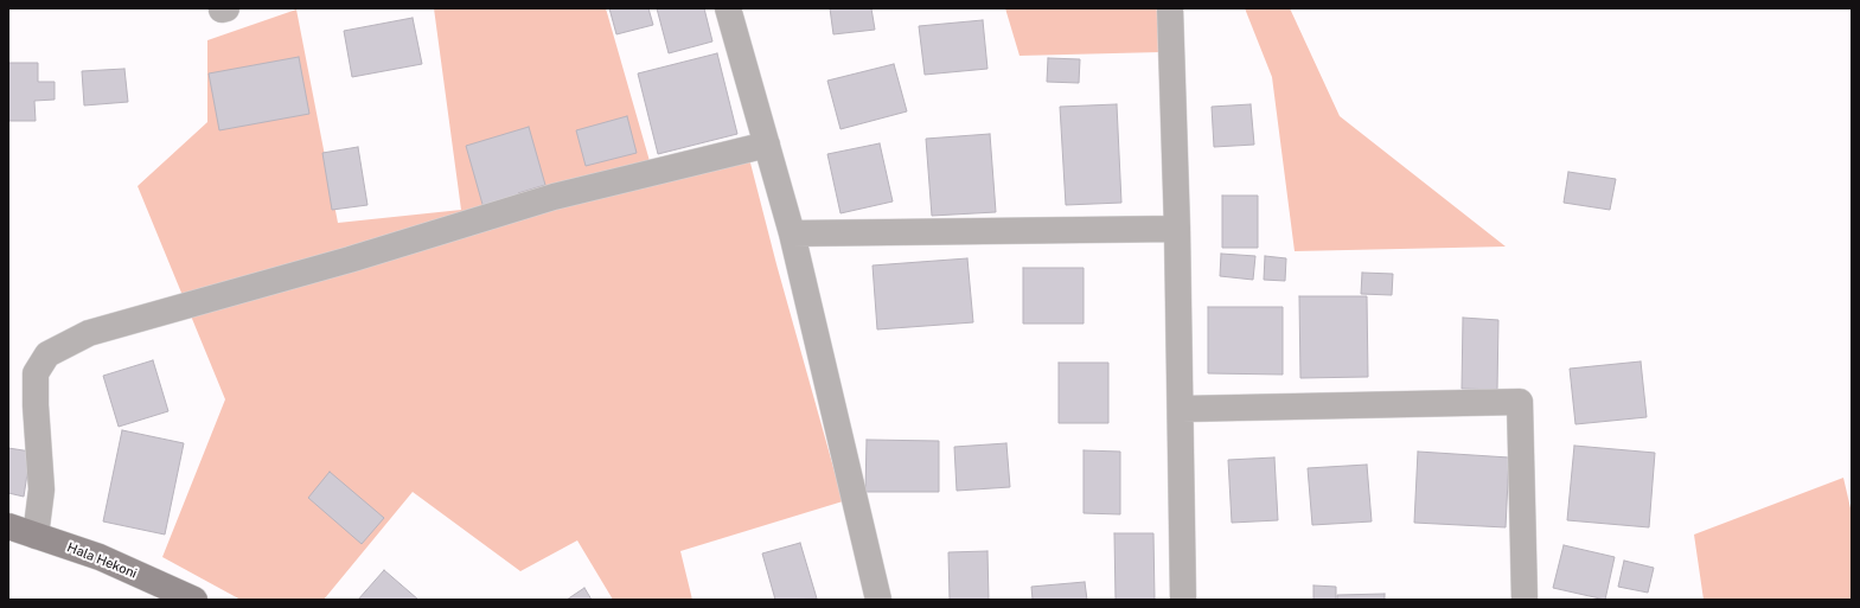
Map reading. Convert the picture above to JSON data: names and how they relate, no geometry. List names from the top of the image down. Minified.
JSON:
{"streets":{"street":["Hala Hekoni"]}}
